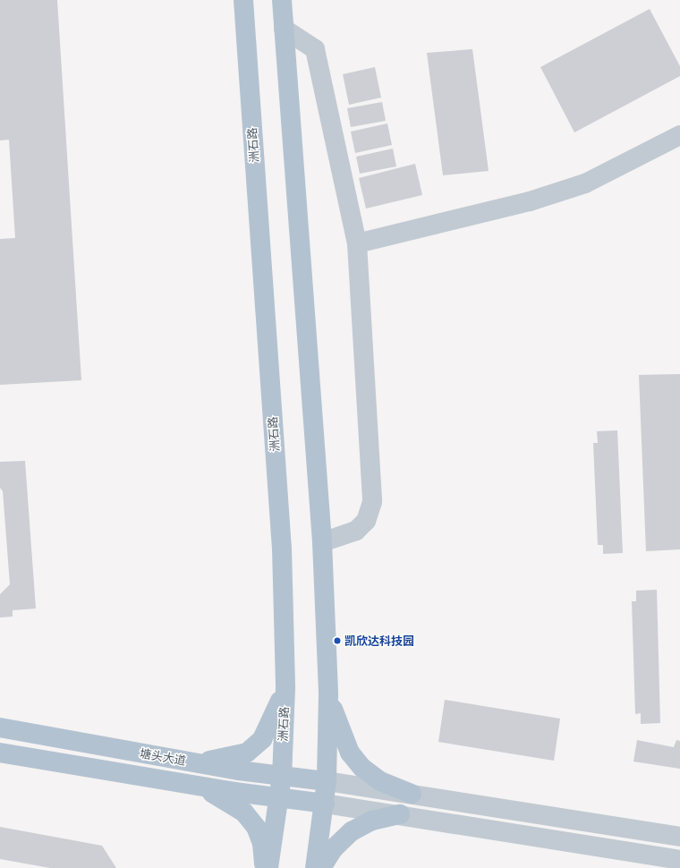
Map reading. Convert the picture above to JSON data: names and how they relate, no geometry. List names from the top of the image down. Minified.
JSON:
{"streets":{"main road":["洲石路","塘头大道"]},"crossings":[["洲石路","塘头大道"]],"places":["凯欣达科技园"]}
